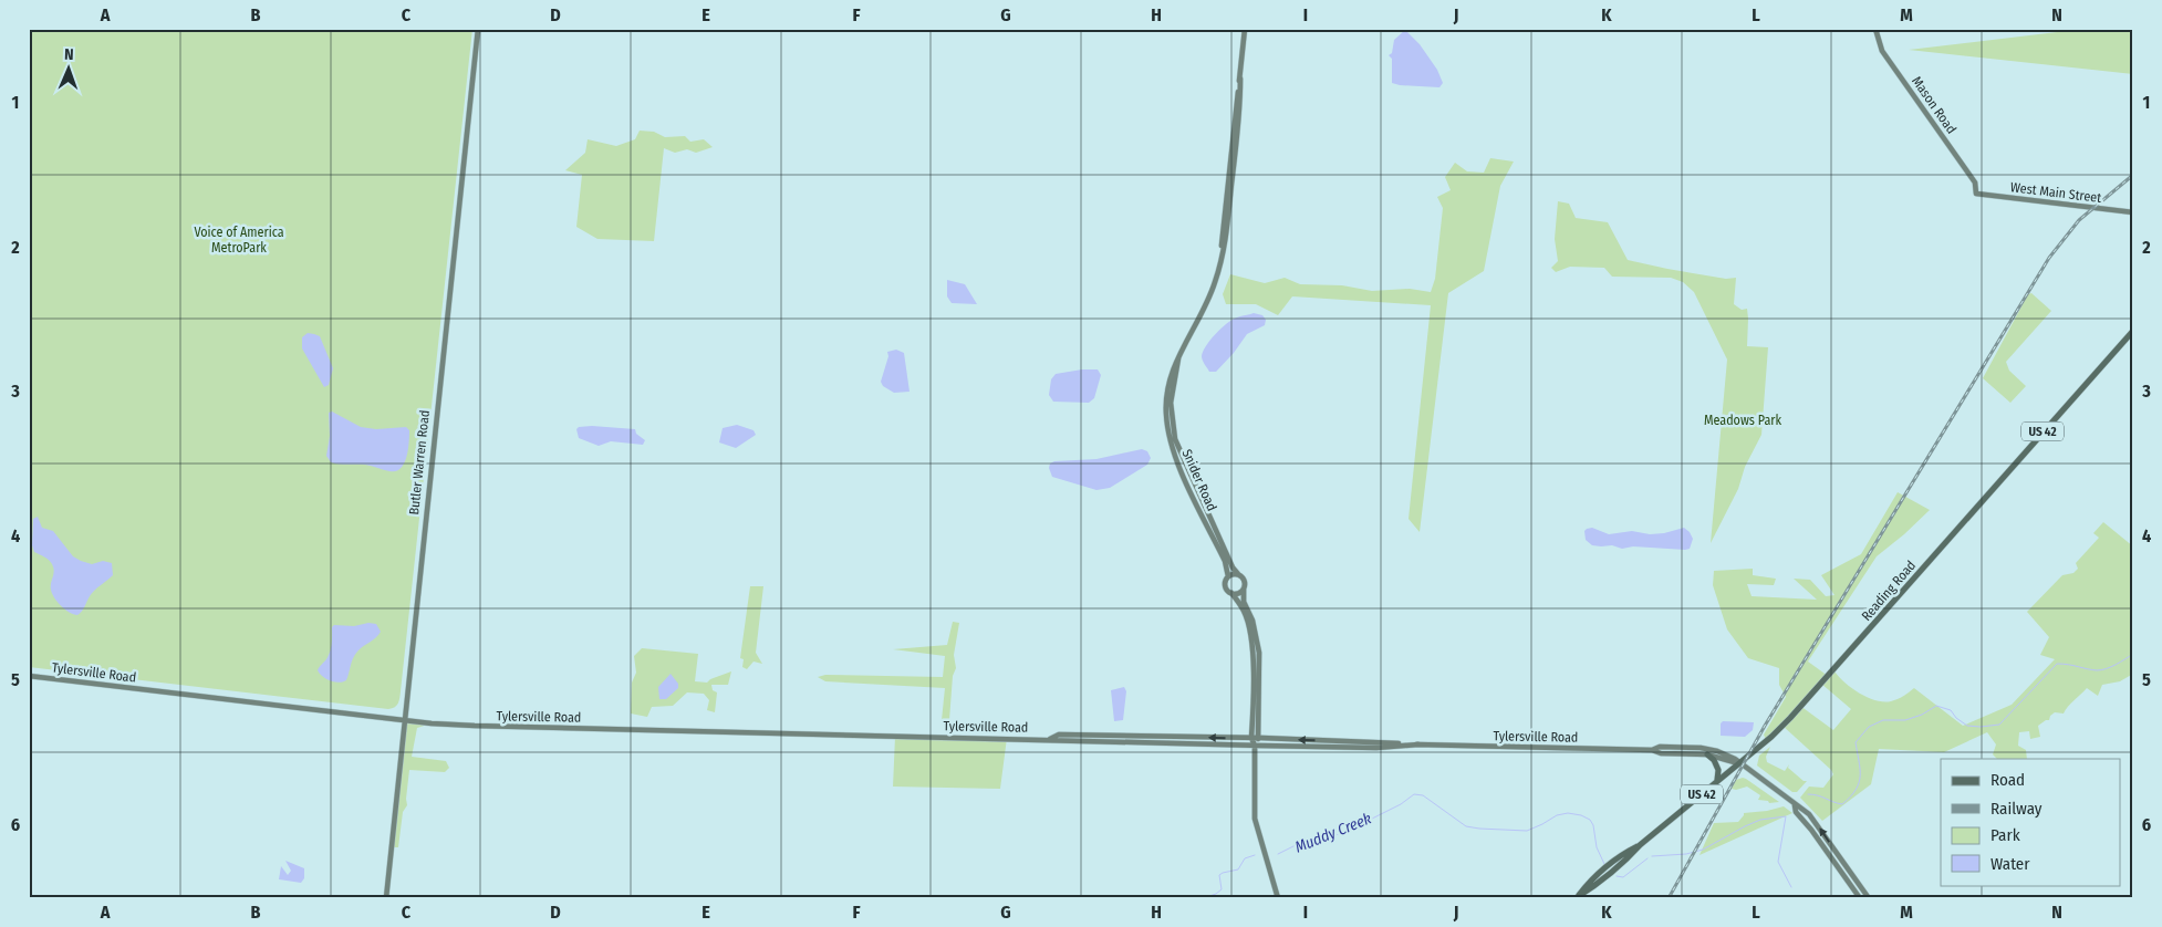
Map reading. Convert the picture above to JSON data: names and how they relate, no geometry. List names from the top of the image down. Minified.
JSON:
{"streets":{"main road":["Mason Road","West Main Street","US 42","Butler Warren Road","Snider Road","Reading Road","Tylersville Road"]},"crossings":[["Mason Road","West Main Street"],["Butler Warren Road","Tylersville Road"],["Reading Road","Tylersville Road"]],"water":["Muddy Creek"],"parks":["Voice of America MetroPark","Meadows Park"],"legend":["Road","Railway","Park","Water"],"north":"top","grid":{"columns":["A","B","C","D","E","F","G","H","I","J","K","L","M","N"],"rows":["1","2","3","4","5","6"]}}
